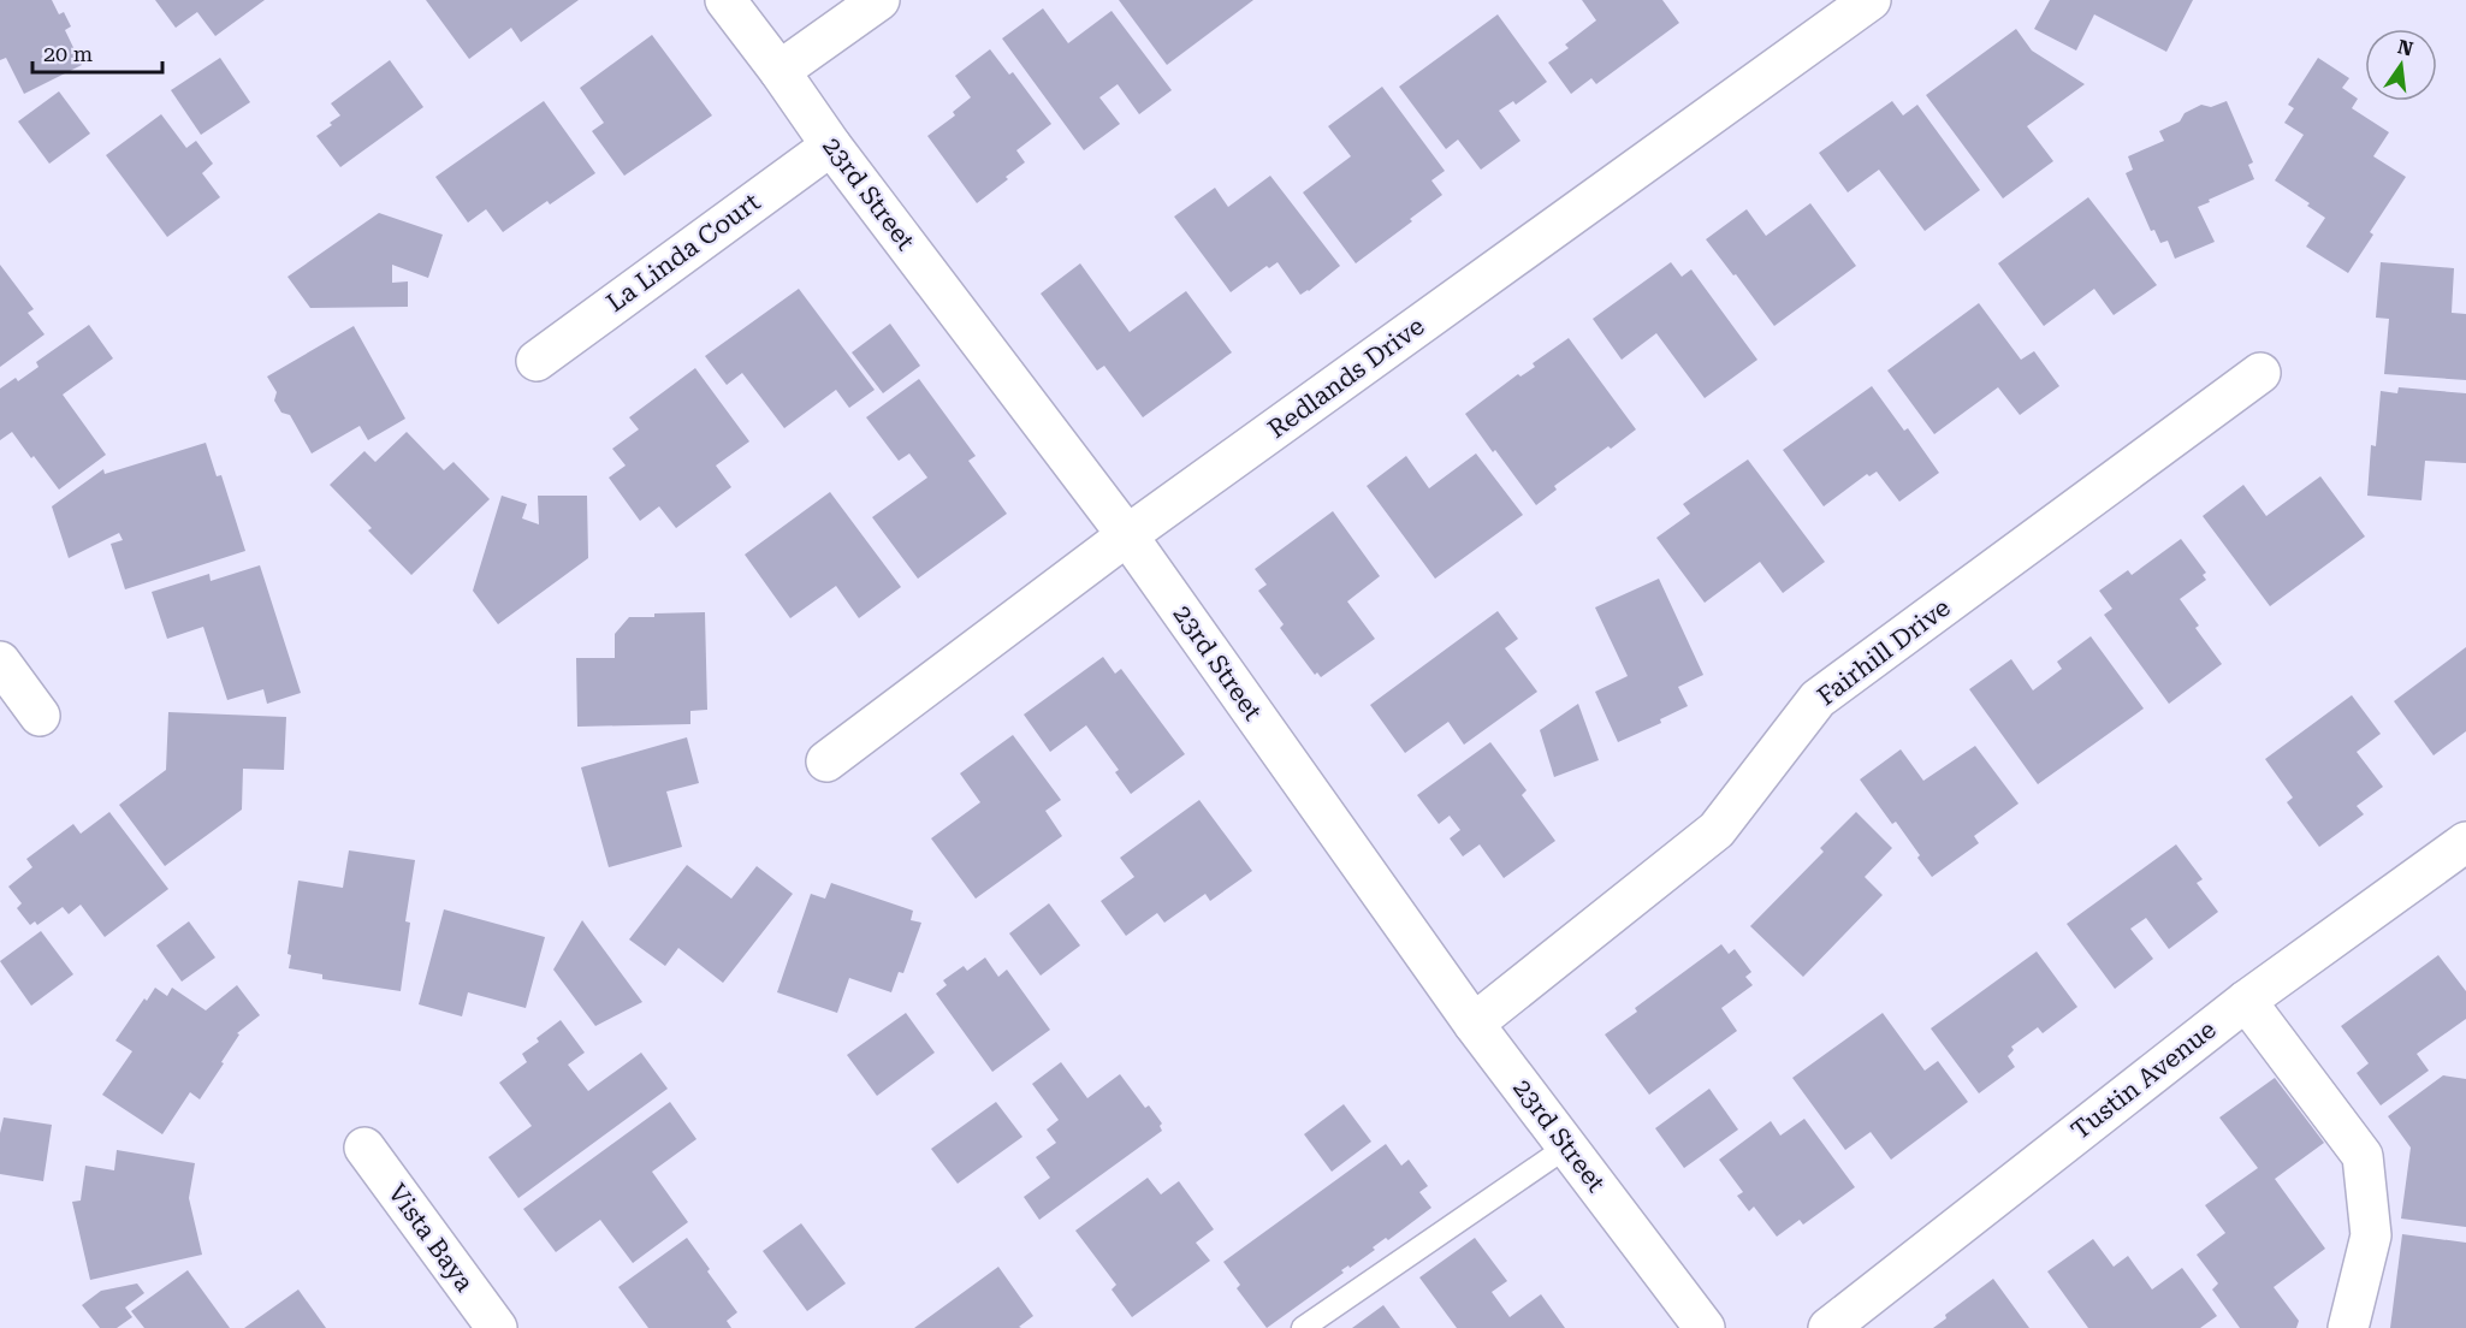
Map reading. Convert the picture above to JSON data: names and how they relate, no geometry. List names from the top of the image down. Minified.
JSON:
{"streets":{"street":["23rd Street","La Linda Court","Redlands Drive","Fairhill Drive","Tustin Avenue","Vista Baya"]},"crossings":[["23rd Street","La Linda Court"],["23rd Street","Redlands Drive"],["23rd Street","Fairhill Drive"]],"scale_bar":"20 m","north":"top"}
